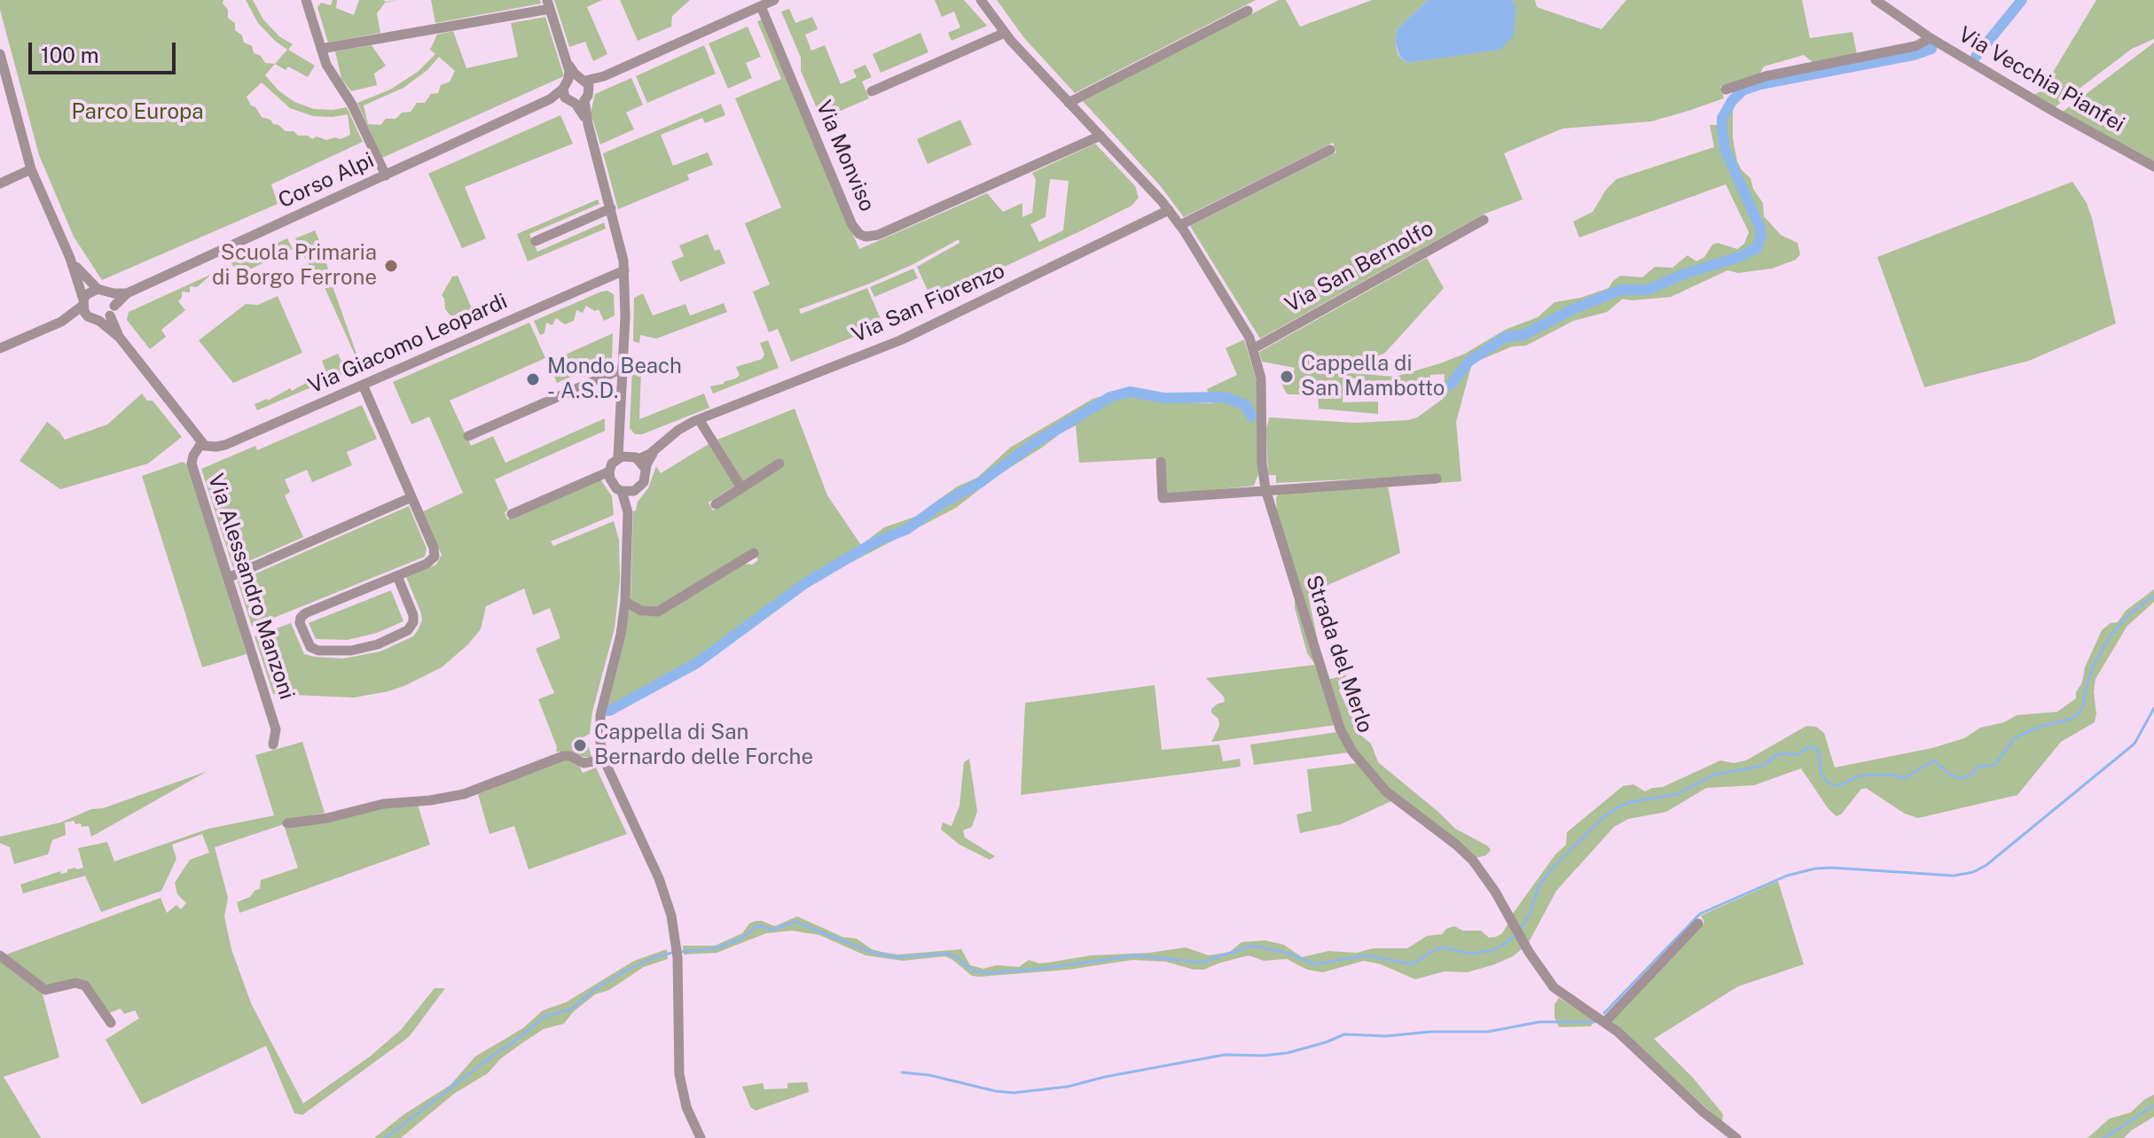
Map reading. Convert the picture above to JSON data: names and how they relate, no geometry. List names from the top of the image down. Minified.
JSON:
{"streets":{"street":["Via Vecchia Pianfei","Via Monviso","Corso Alpi","Via San Bernolfo","Via San Fiorenzo","Via Giacomo Leopardi","Via Alessandro Manzoni","Strada del Merlo"]},"crossings":[["Via Monviso","Corso Alpi"],["Via Giacomo Leopardi","Via Alessandro Manzoni"]],"parks":["Parco Europa"],"places":["Scuola Primaria di Borgo Ferrone","Cappella di San Mambotto","Mondo Beach - A.S.D.","Cappella di San Bernardo delle Forche"],"scale_bar":"100 m"}
